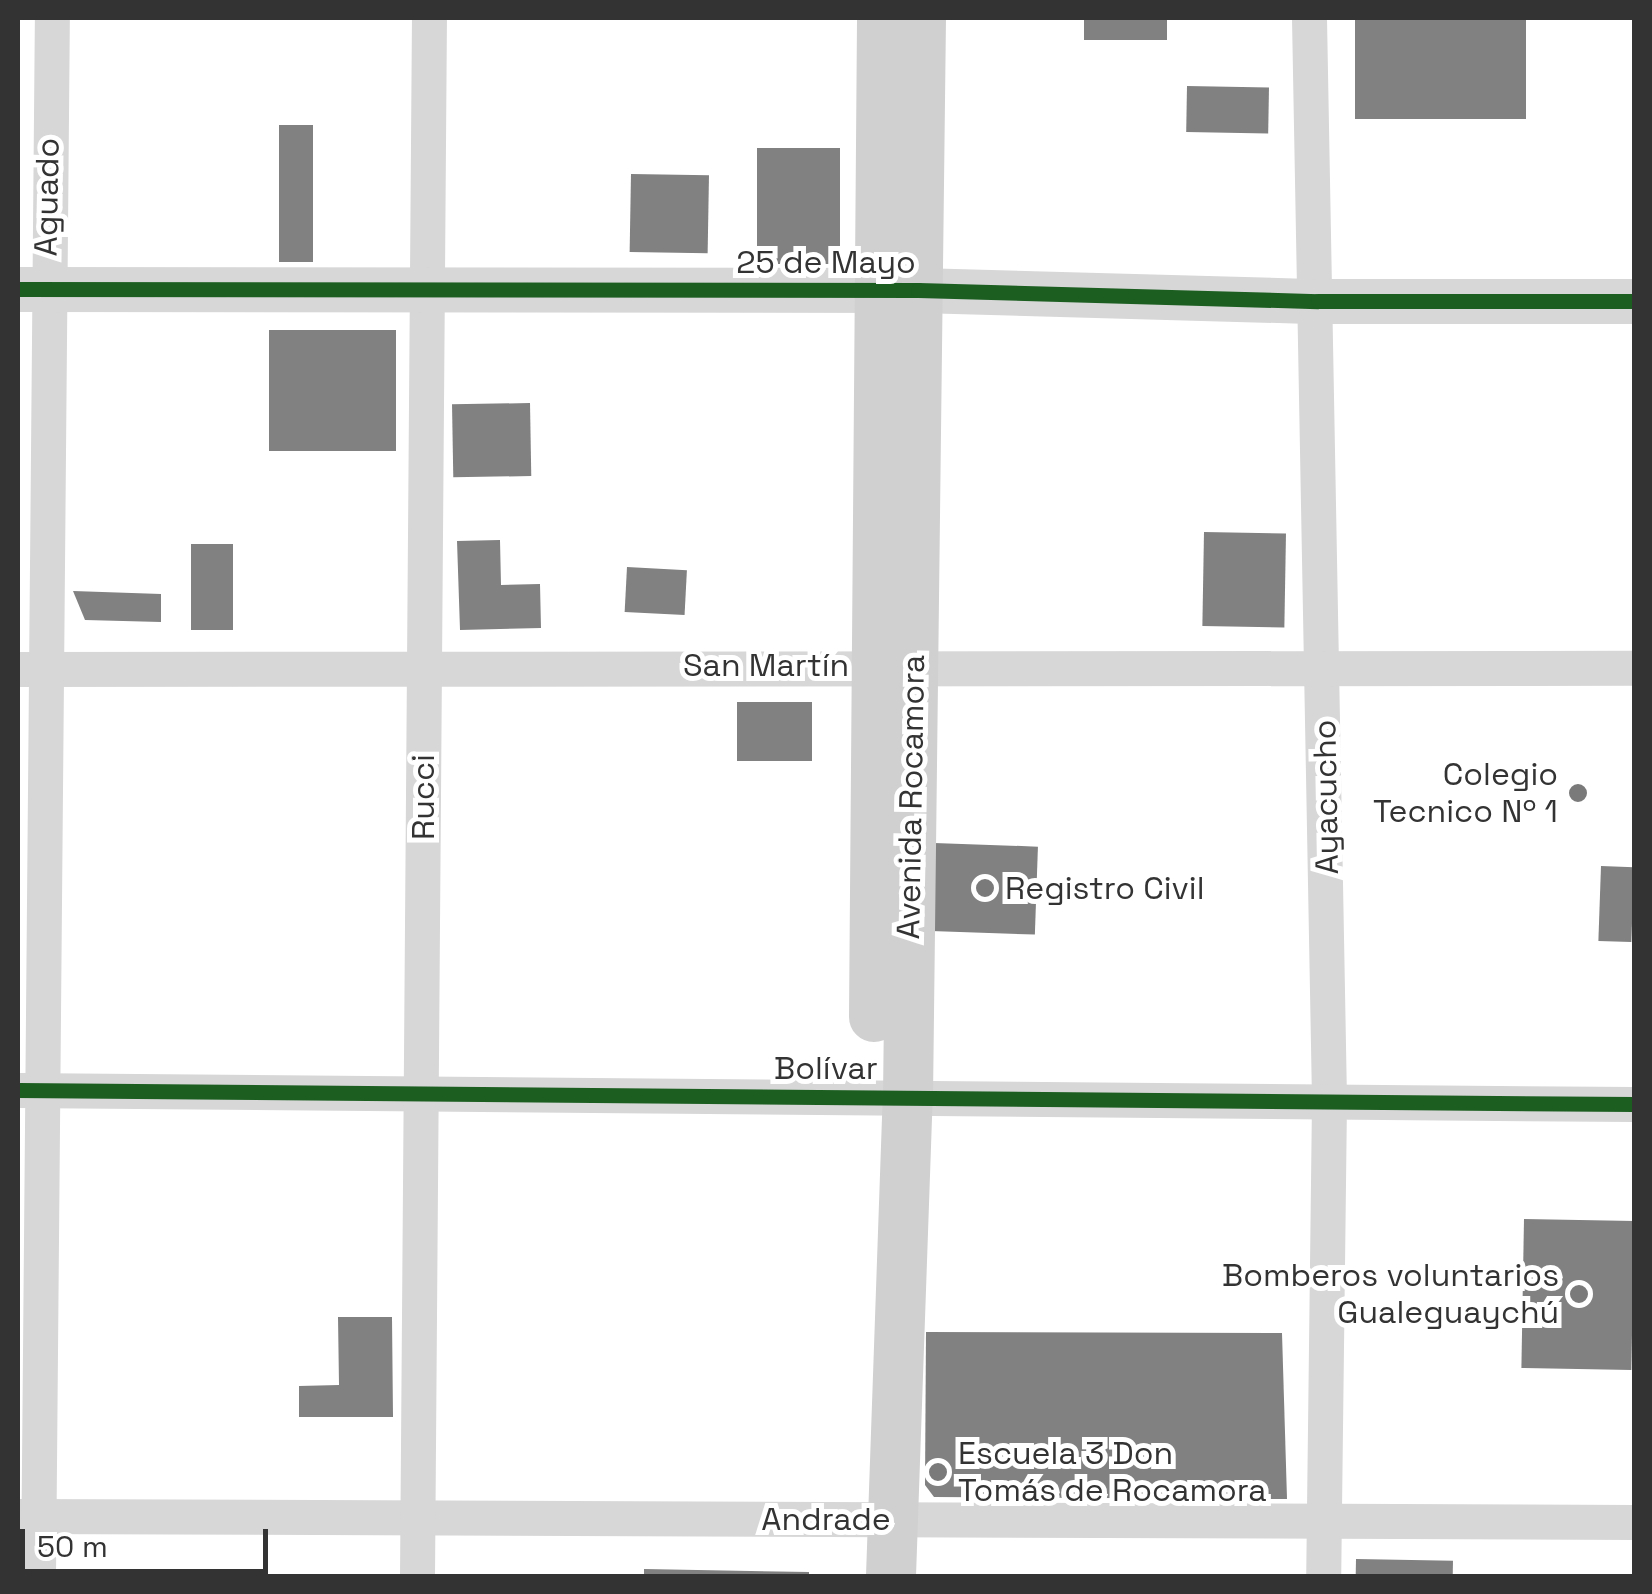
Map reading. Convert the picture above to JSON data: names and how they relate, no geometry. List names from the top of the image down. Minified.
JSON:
{"streets":{"main road":["Avenida Rocamora"],"street":["Aguado","25 de Mayo","San Martín","Rucci","Ayacucho","Bolívar","Andrade"]},"crossings":[["Aguado","25 de Mayo"],["Aguado","San Martín"],["Aguado","Bolívar"],["Aguado","Andrade"],["25 de Mayo","Rucci"],["25 de Mayo","Avenida Rocamora"],["25 de Mayo","Ayacucho"],["San Martín","Rucci"],["San Martín","Avenida Rocamora"],["San Martín","Ayacucho"],["Rucci","Bolívar"],["Rucci","Andrade"],["Avenida Rocamora","Bolívar"],["Avenida Rocamora","Andrade"],["Ayacucho","Bolívar"],["Ayacucho","Andrade"]],"places":["Colegio Tecnico Nº 1","Registro Civil","Bomberos voluntarios Gualeguaychú","Escuela 3 Don Tomás de Rocamora"],"scale_bar":"50 m"}
